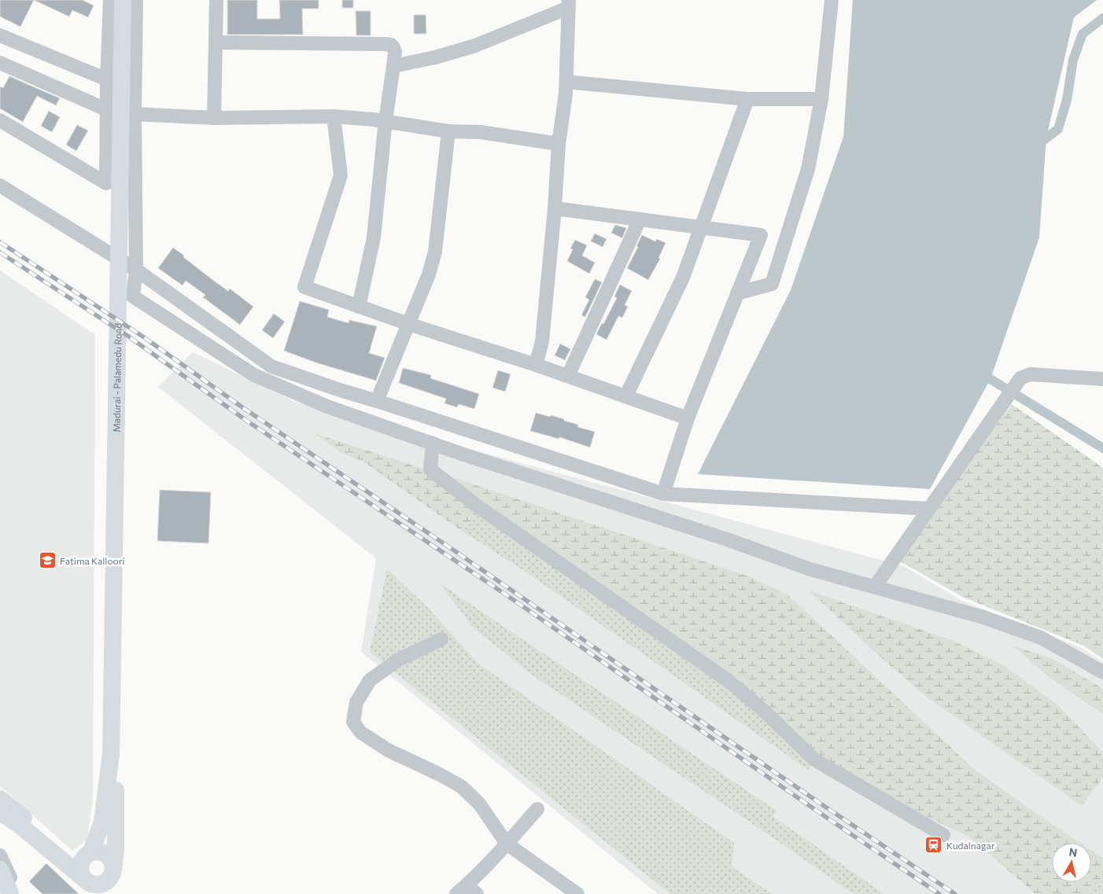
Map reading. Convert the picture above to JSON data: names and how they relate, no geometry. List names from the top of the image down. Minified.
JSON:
{"streets":{"main road":["Madurai - Palamedu Road"]},"places":{"school or university":["Fatima Kalloori"],"station":["Kudalnagar"]},"north":"top"}
